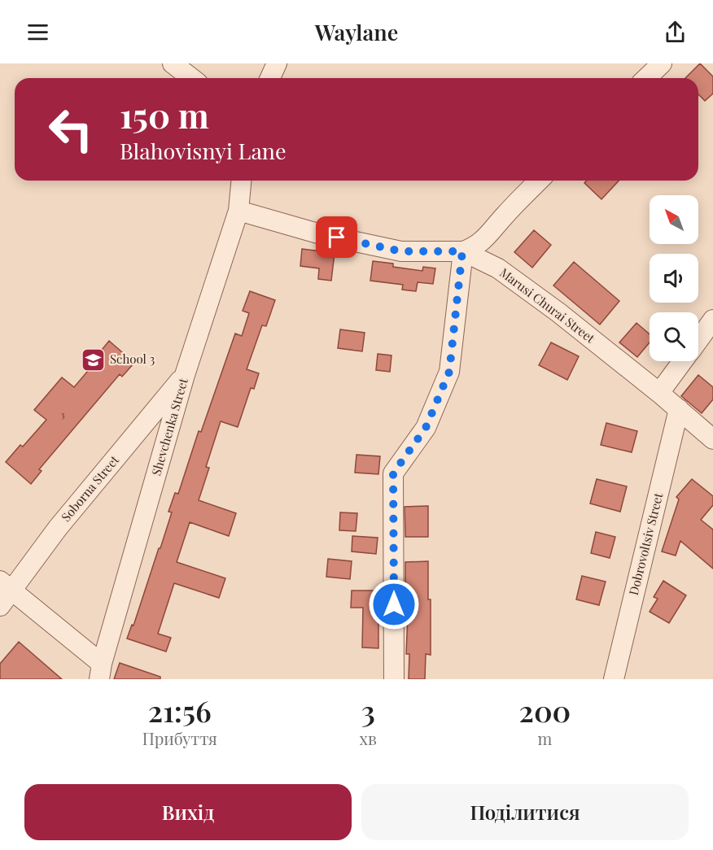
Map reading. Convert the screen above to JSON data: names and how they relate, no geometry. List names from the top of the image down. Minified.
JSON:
{"streets":{"street":["Marusi Churai Street","Shevchenka Street","Soborna Street","Dobrovoltsiv Street"]},"crossings":[["Marusi Churai Street","Dobrovoltsiv Street"],["Shevchenka Street","Soborna Street"]],"places":{"school or university":["School 3"]},"house_numbers":["3"],"north":"top left","page":{"header":"Waylane","turn":["150 m","Blahovisnyi Lane"],"eta":["21:56","Прибуття","3","хв","200","m"],"buttons":["Вихід","Поділитися"]}}
